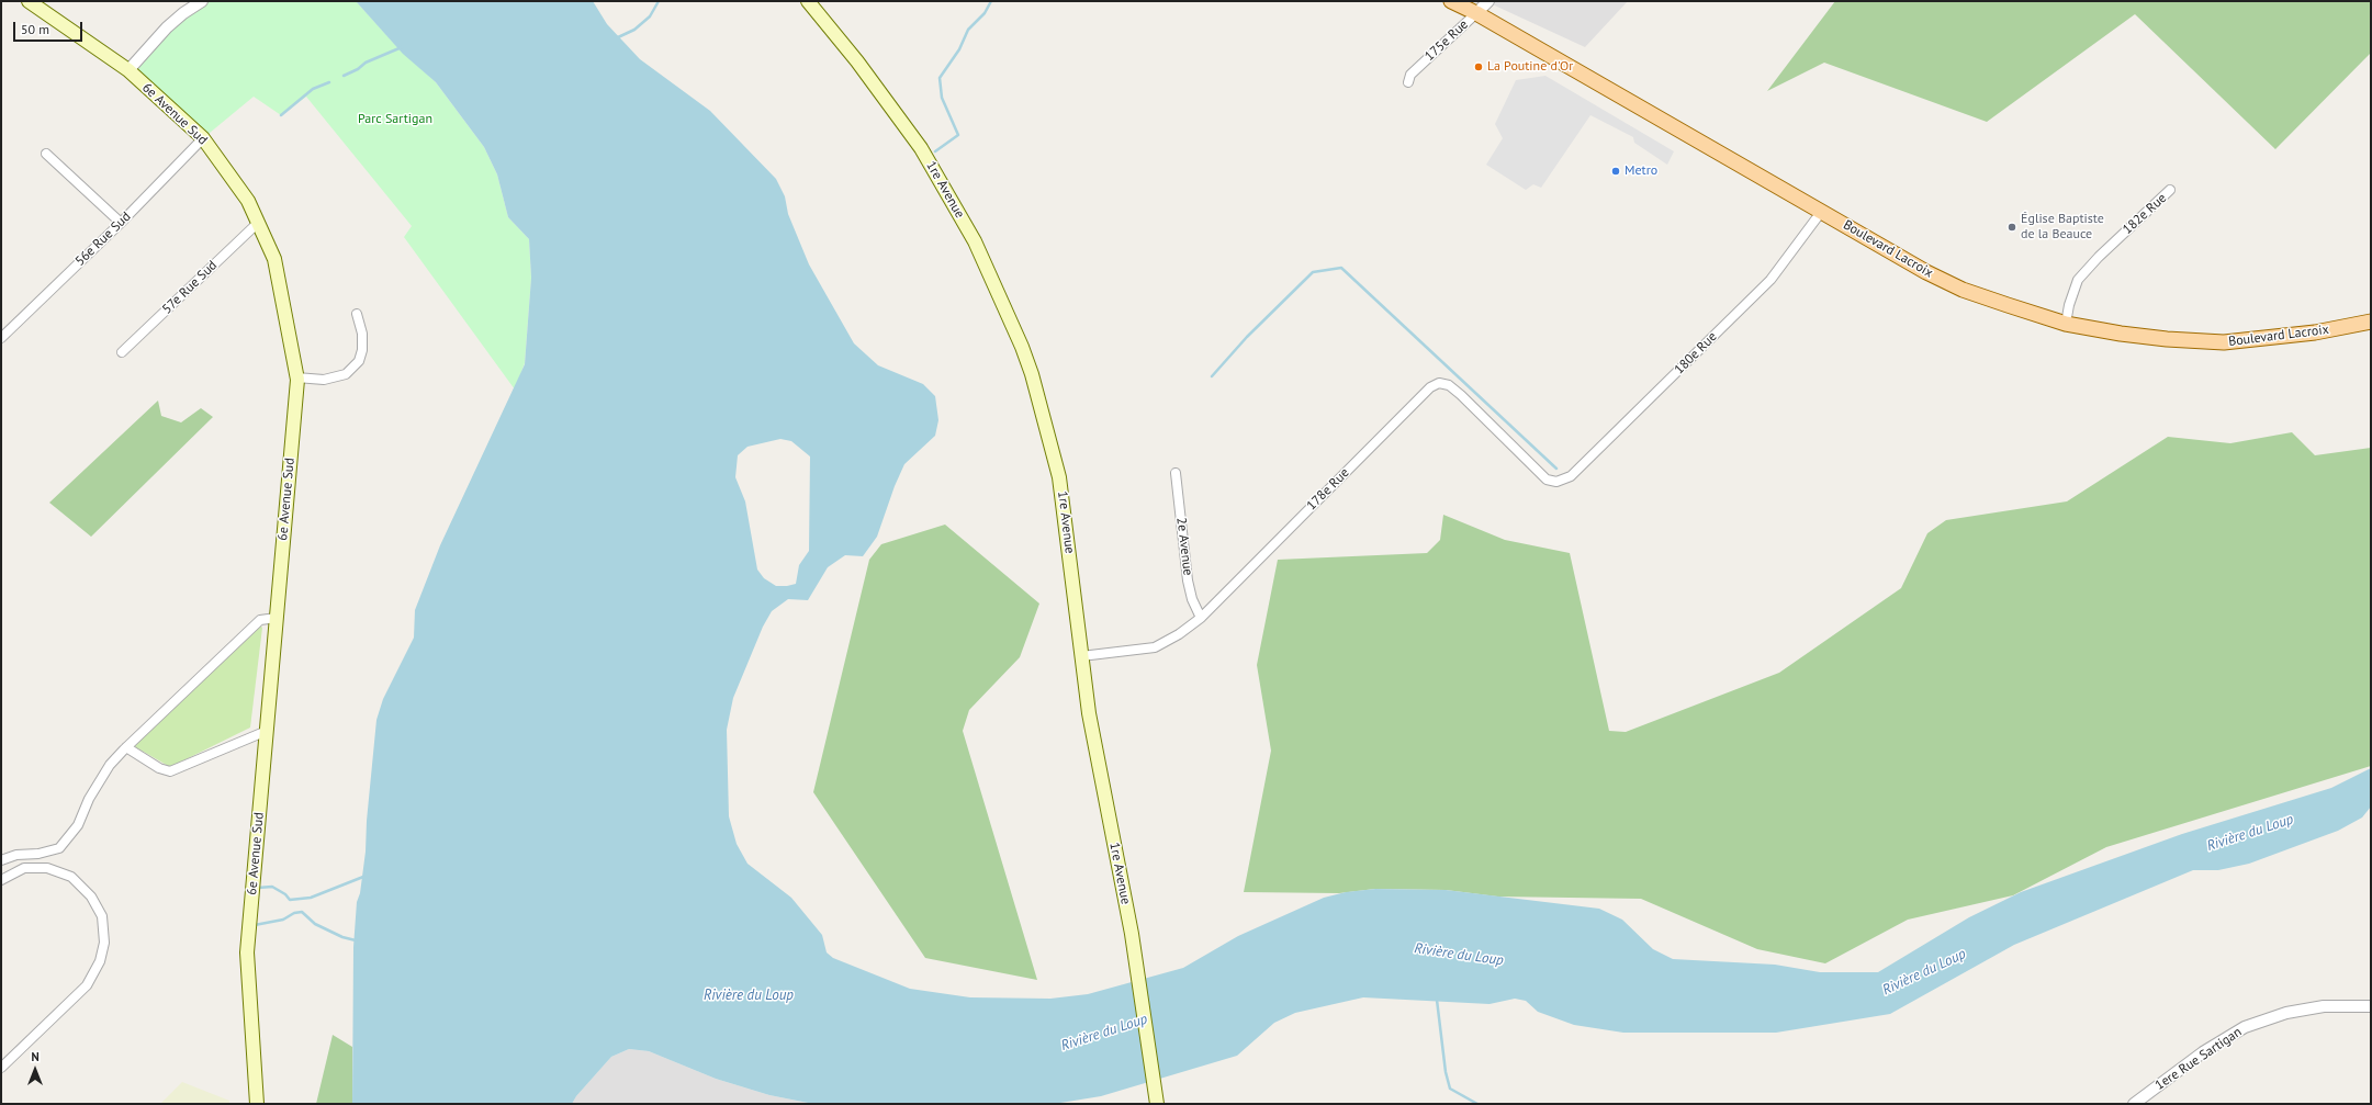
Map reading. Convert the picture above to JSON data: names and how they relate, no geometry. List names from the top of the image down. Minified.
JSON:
{"streets":{"main road":["6e Avenue Sud","1re Avenue","Boulevard Lacroix"],"street":["175e Rue","182e Rue","56e Rue Sud","57e Rue Sud","180e Rue","178e Rue","2e Avenue","1ere Rue Sartigan"]},"crossings":[["175e Rue","Boulevard Lacroix"],["6e Avenue Sud","56e Rue Sud"],["6e Avenue Sud","57e Rue Sud"],["1re Avenue","178e Rue"],["182e Rue","Boulevard Lacroix"],["Boulevard Lacroix","180e Rue"],["180e Rue","178e Rue"],["178e Rue","2e Avenue"]],"water":["Rivière du Loup"],"parks":["Parc Sartigan"],"places":["La Poutine d'Or","Metro","Église Baptiste de la Beauce"],"scale_bar":"50 m","north":"top"}
